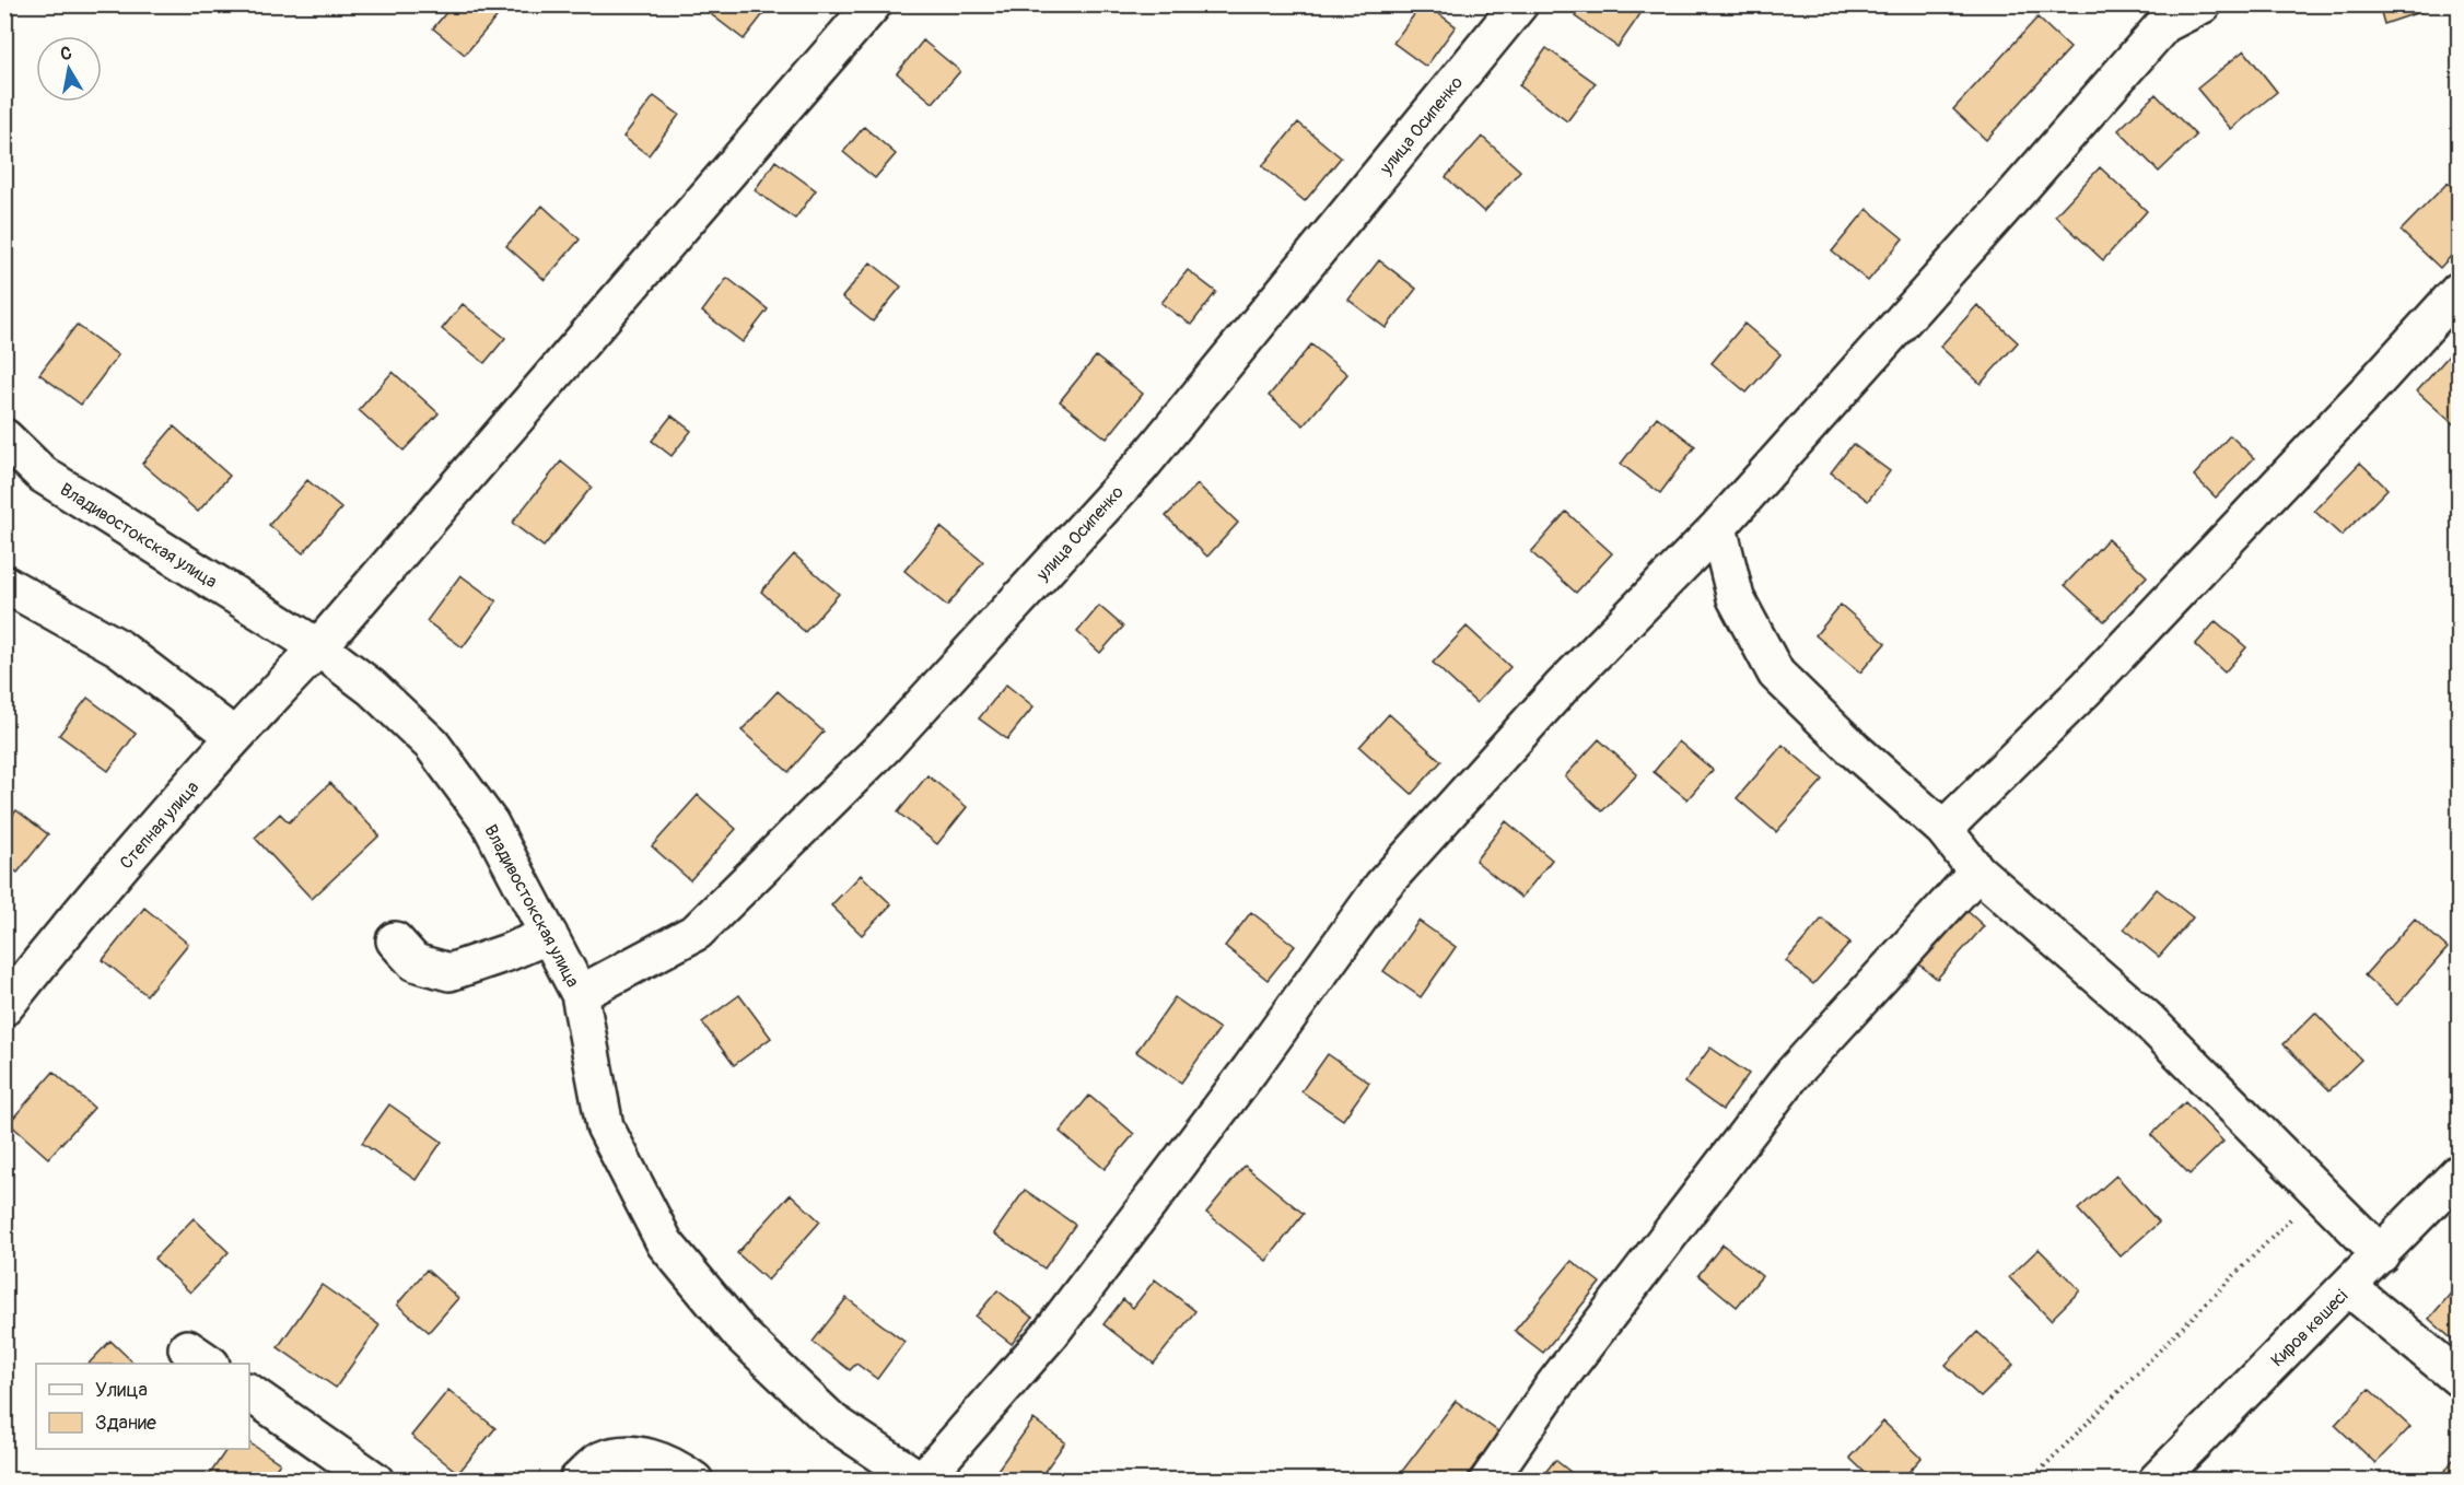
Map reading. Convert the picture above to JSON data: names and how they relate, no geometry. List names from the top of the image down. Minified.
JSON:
{"streets":{"street":["улица Осипенко","Владивостокская улица","Степная улица","Киров көшесі"]},"crossings":[["улица Осипенко","Владивостокская улица"],["Владивостокская улица","Степная улица"]],"legend":["Улица","Здание"],"north":"top"}
